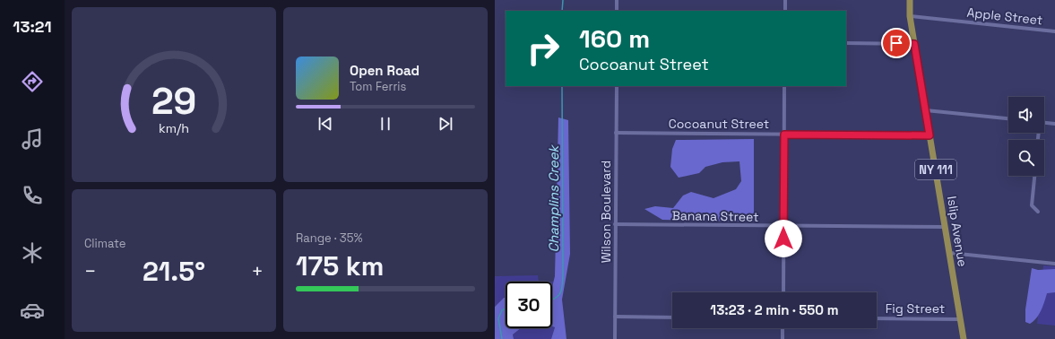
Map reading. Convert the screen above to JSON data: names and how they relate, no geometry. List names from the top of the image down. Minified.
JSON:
{"streets":{"main road":["NY 111","Islip Avenue"],"street":["Apple Street","Cocoanut Street","Wilson Boulevard","Banana Street","Fig Street"]},"crossings":[["Apple Street","Islip Avenue"],["Cocoanut Street","Wilson Boulevard"],["Cocoanut Street","Islip Avenue"],["Wilson Boulevard","Banana Street"],["Banana Street","Islip Avenue"],["Islip Avenue","Fig Street"]],"water":["Champlins Creek"],"page":{"tabs":"13:21","turn":["160 m","Cocoanut Street"],"song":["Open Road","Tom Ferris"],"tile":["Climate",["Range · 35%","175 km"]],"heat":["−","21.5°","+"],"limit":"30","trip":"13:23 · 2 min · 550 m","gauge":["29","km/h"]}}
